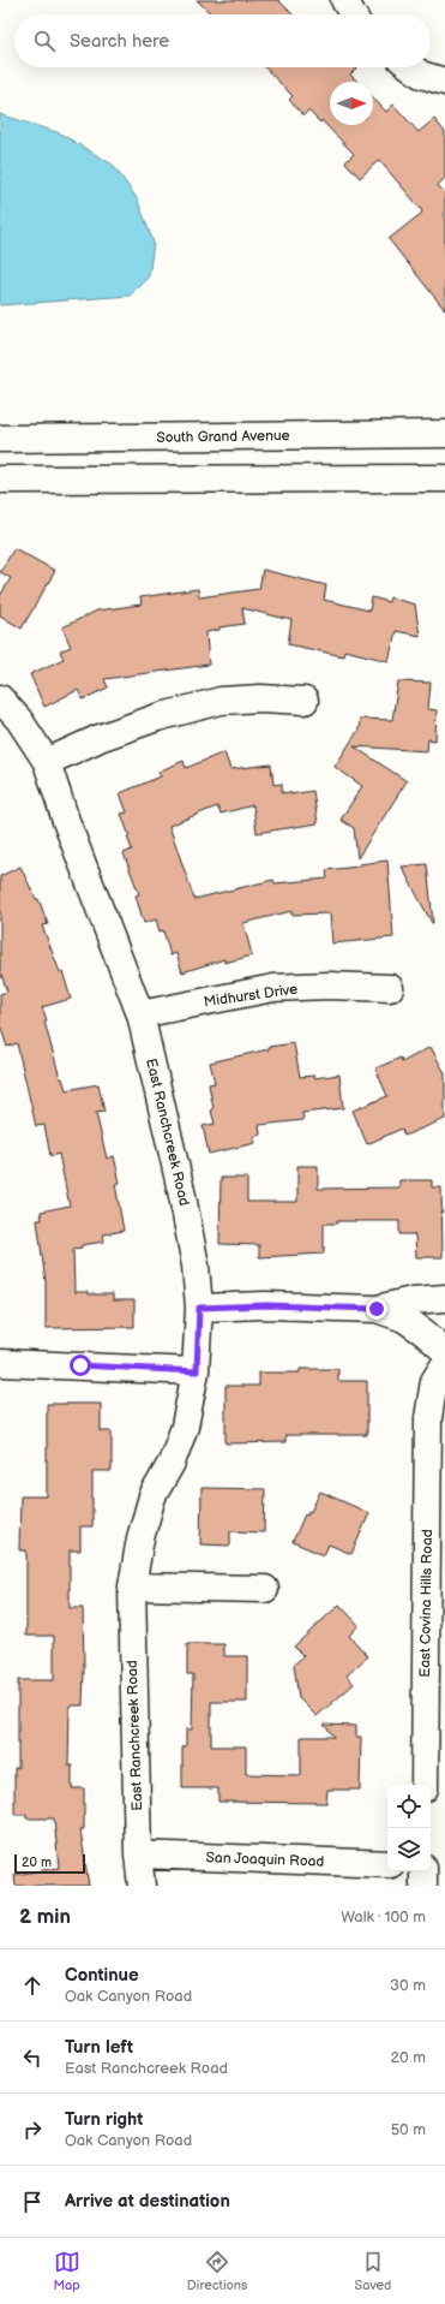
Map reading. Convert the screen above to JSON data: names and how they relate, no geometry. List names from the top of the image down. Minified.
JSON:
{"streets":{"street":["South Grand Avenue","Midhurst Drive","East Ranchcreek Road","East Covina Hills Road","San Joaquin Road"]},"crossings":[["Midhurst Drive","East Ranchcreek Road"],["East Ranchcreek Road","San Joaquin Road"]],"scale_bar":"20 m","north":"right","page":{"search":"Search here","scale":"20 m","heading":["2 min","Walk · 100 m"],"list":[["Continue","Oak Canyon Road","30 m"],["Turn left","East Ranchcreek Road","20 m"],["Turn right","Oak Canyon Road","50 m"],"Arrive at destination"],"nav":["Map","Directions","Saved"]}}
